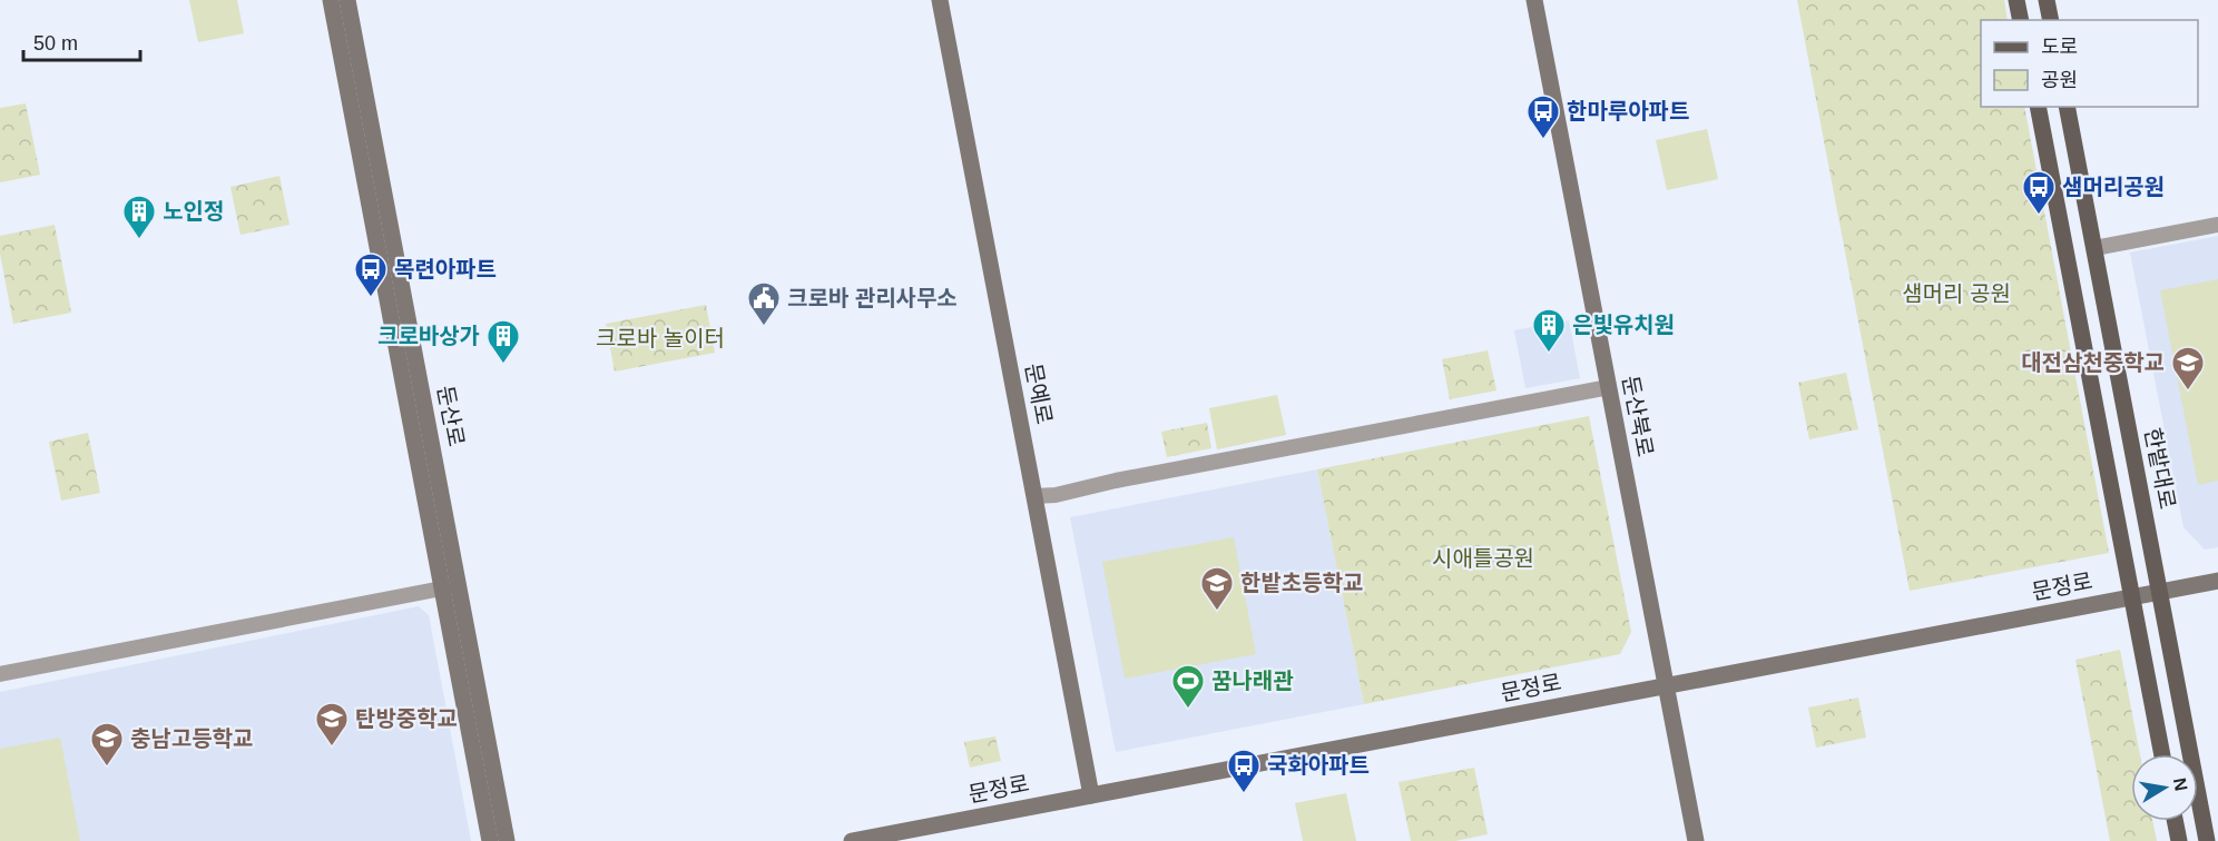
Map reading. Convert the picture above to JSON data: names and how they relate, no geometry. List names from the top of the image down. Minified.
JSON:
{"streets":{"main road":["문예로","둔산로","둔산북로","한밭대로","문정로"]},"crossings":[["문예로","문정로"],["둔산북로","문정로"],["한밭대로","문정로"]],"parks":["샘머리 공원","크로바 놀이터","시애틀공원"],"places":{"bus stop":["한마루아파트","샘머리공원","목련아파트","국화아파트"],"building":["노인정","은빛유치원","크로바상가"],"public building":["크로바 관리사무소"],"school or university":["대전삼천중학교","한밭초등학교","탄방중학교","충남고등학교"],"sports":["꿈나래관"]},"legend":["도로","공원"],"scale_bar":"50 m","north":"right"}
